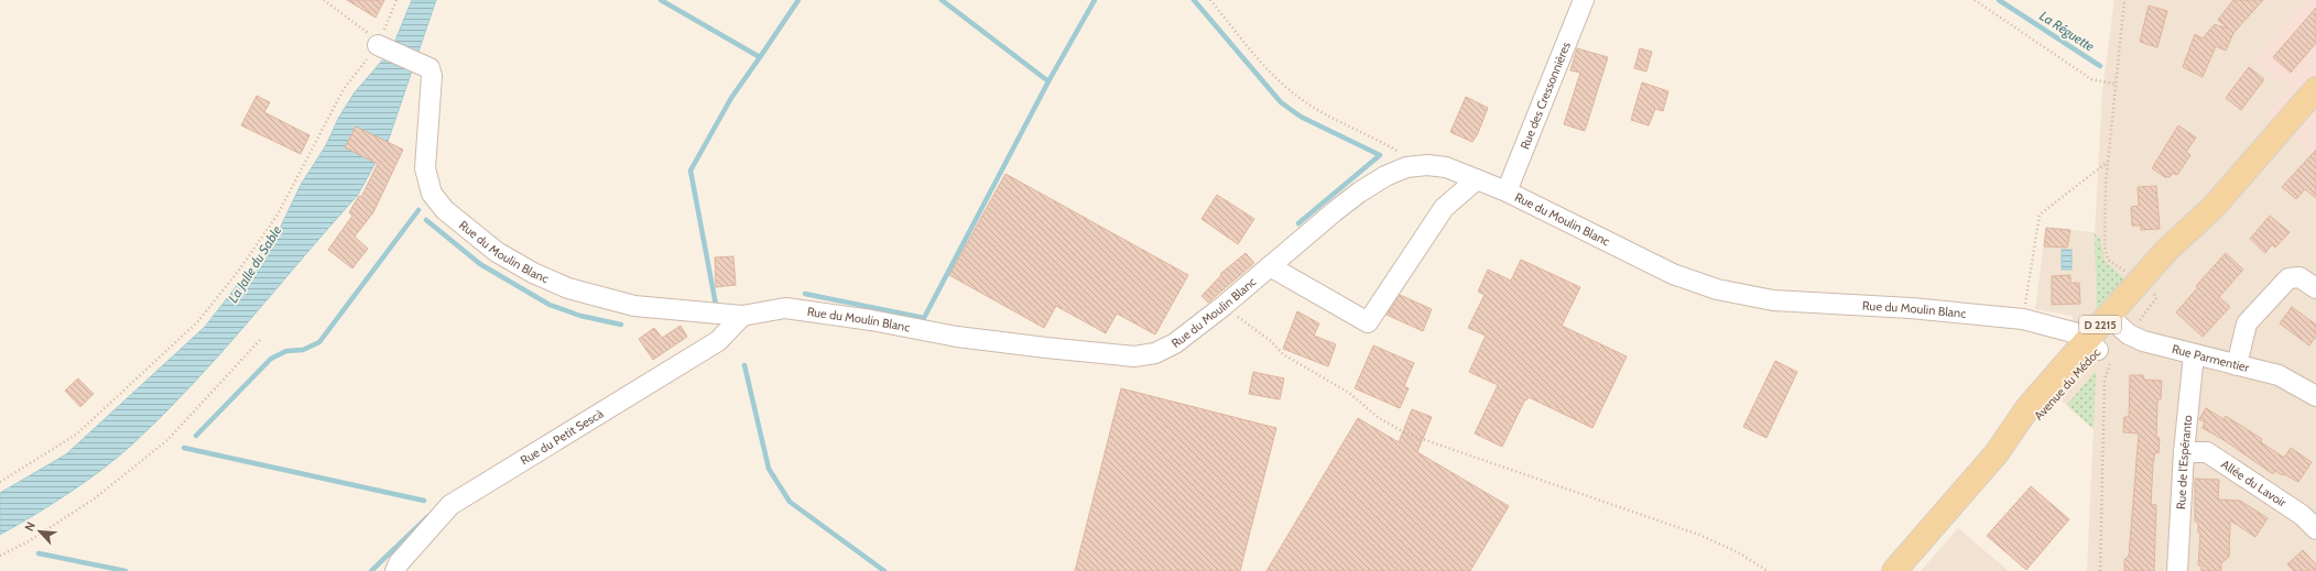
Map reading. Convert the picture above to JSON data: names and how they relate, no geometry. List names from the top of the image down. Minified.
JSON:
{"streets":{"main road":["D 2215","Avenue du Médoc"],"street":["Rue des Cressonnières","Rue du Moulin Blanc","Rue Parmentier","Rue du Petit Sescà","Rue de l'Espéranto","Allée du Lavoir"]},"crossings":[["Rue des Cressonnières","Rue du Moulin Blanc"],["Rue du Moulin Blanc","Avenue du Médoc"],["Rue du Moulin Blanc","Rue du Petit Sescà"],["Rue Parmentier","Avenue du Médoc"],["Rue Parmentier","Rue de l'Espéranto"],["Rue de l'Espéranto","Allée du Lavoir"]],"water":["La Réguette","La Jalle du Sable"],"north":"top left"}
